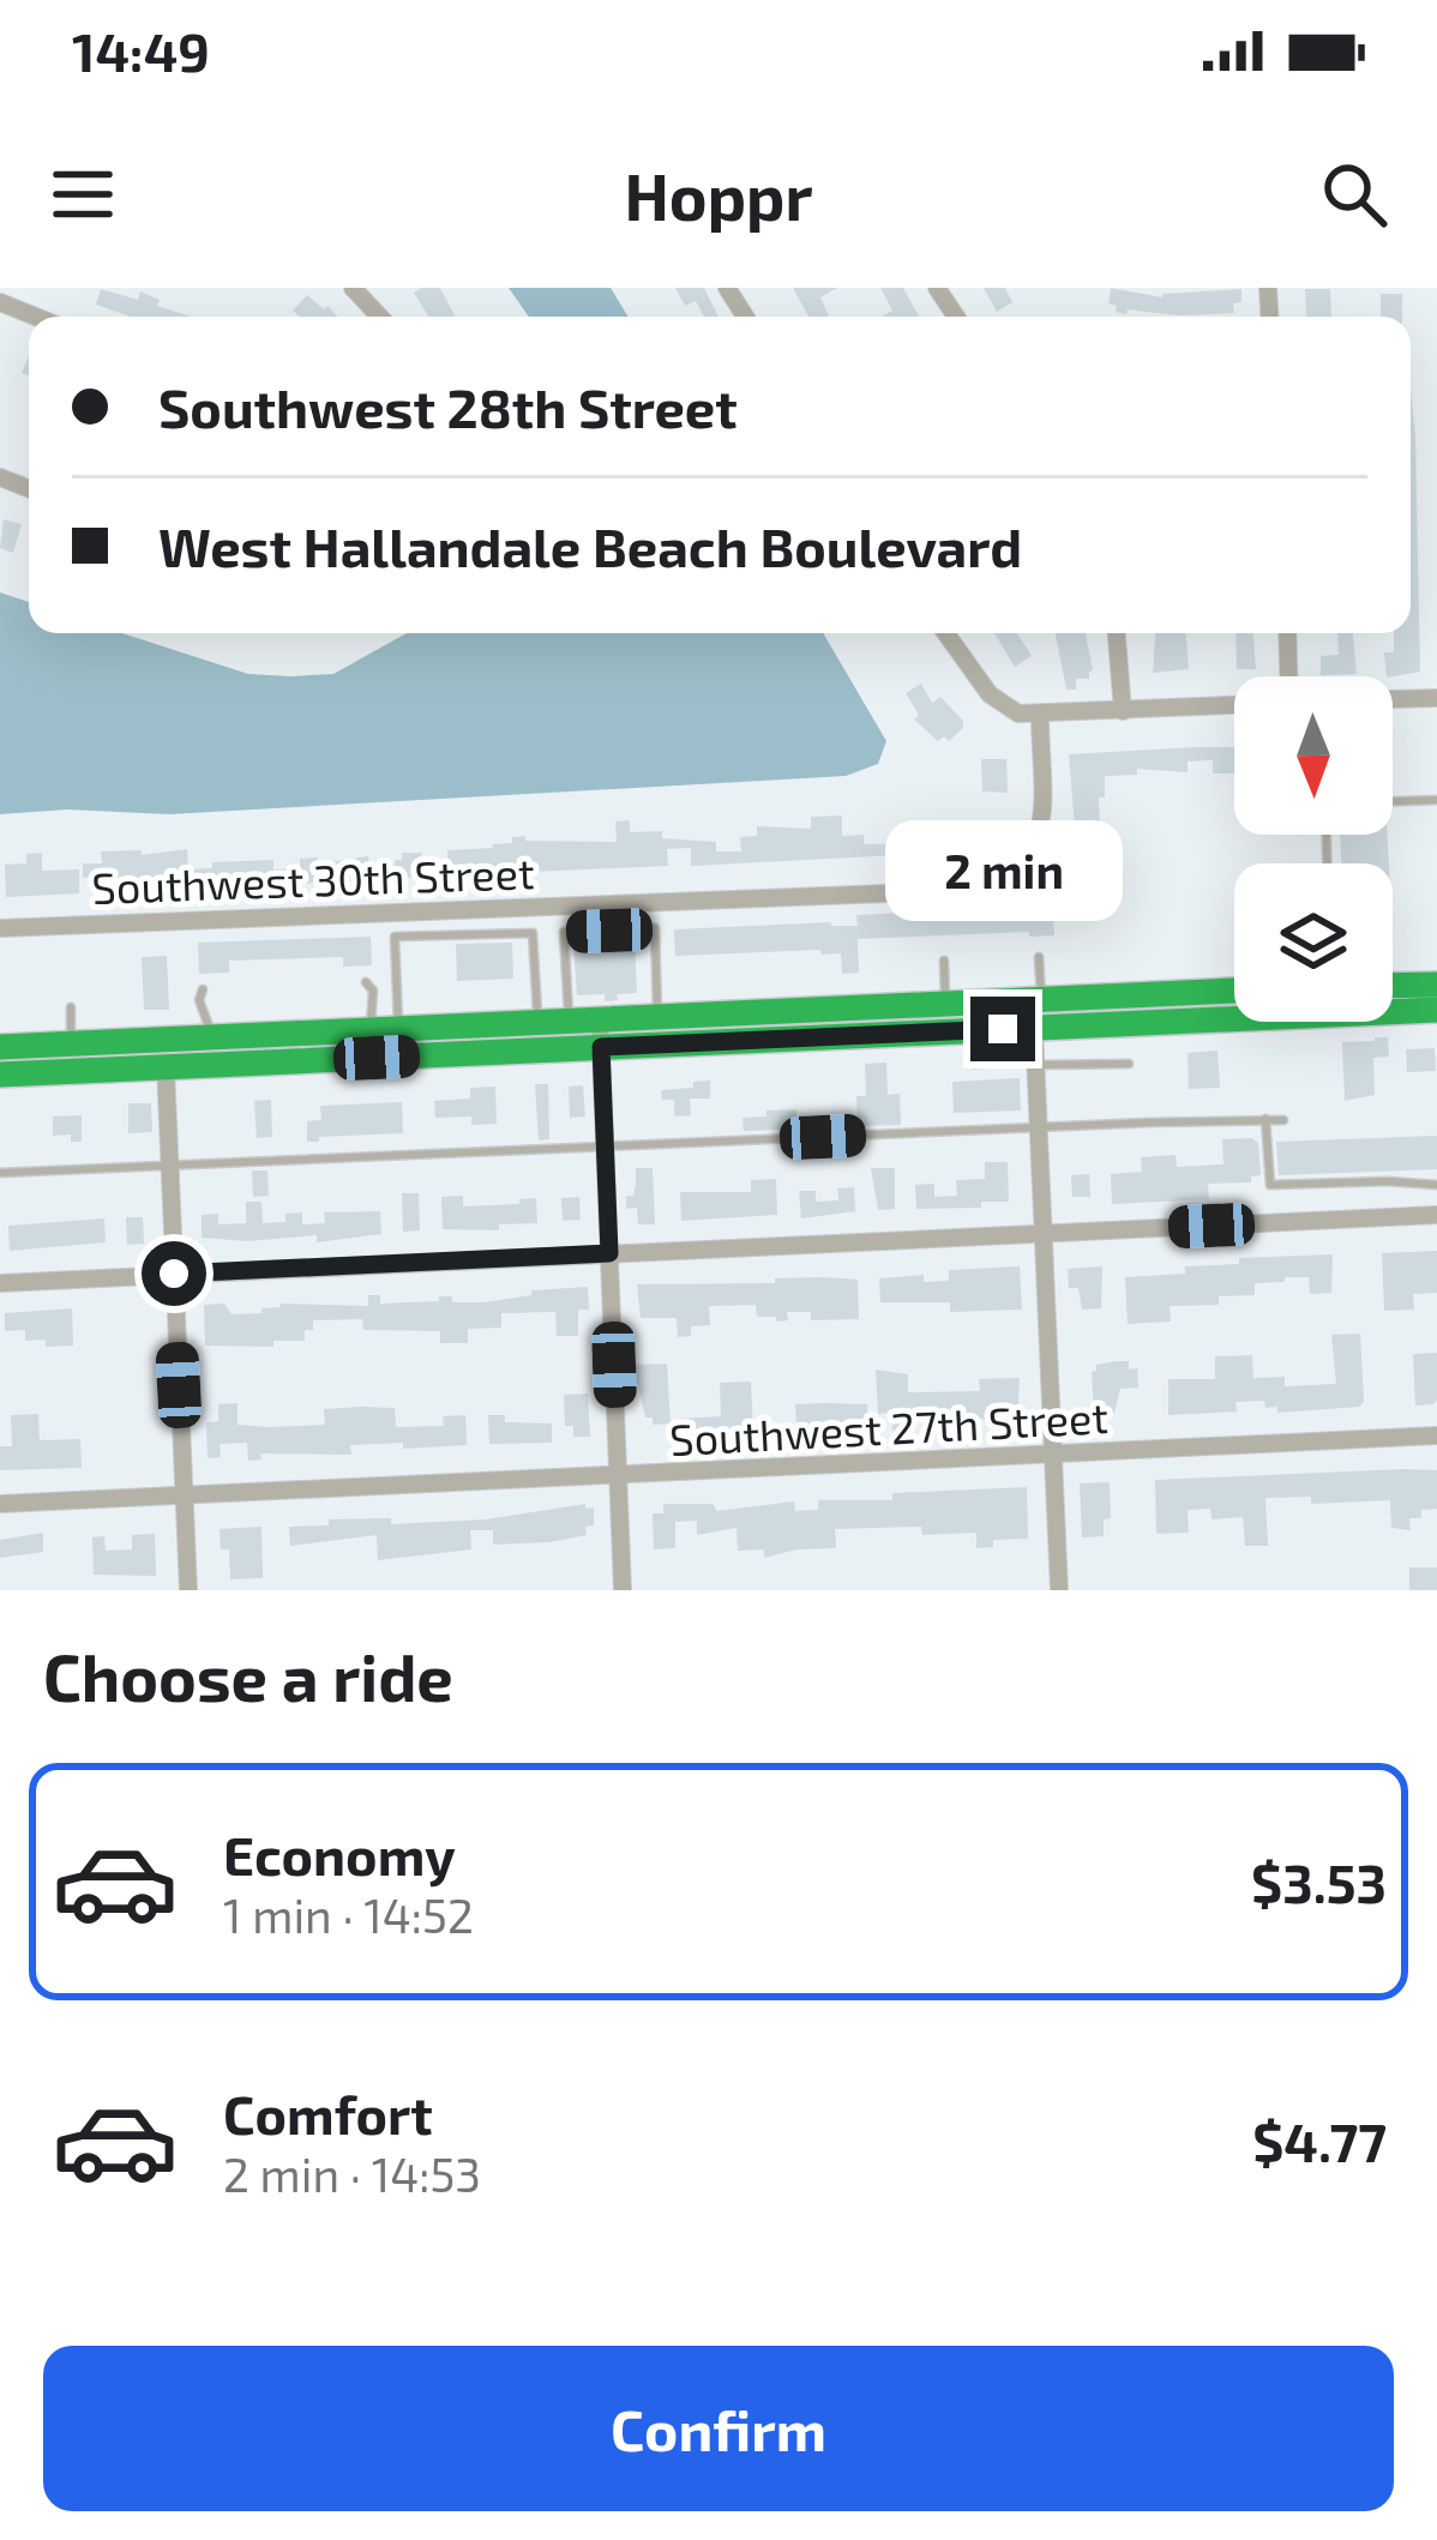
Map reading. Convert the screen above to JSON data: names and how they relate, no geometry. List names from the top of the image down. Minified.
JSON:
{"streets":{"street":["Southwest 30th Street","Southwest 27th Street"]},"north":"bottom","page":{"status":"14:49","header":"Hoppr","banner":["Southwest 28th Street","West Hallandale Beach Boulevard"],"bubble":"2 min","heading":"Choose a ride","list":[{"name":"Economy","note":"1 min · 14:52","value":"$3.53"},{"name":"Comfort","note":"2 min · 14:53","value":"$4.77"}],"buttons":"Confirm"}}
